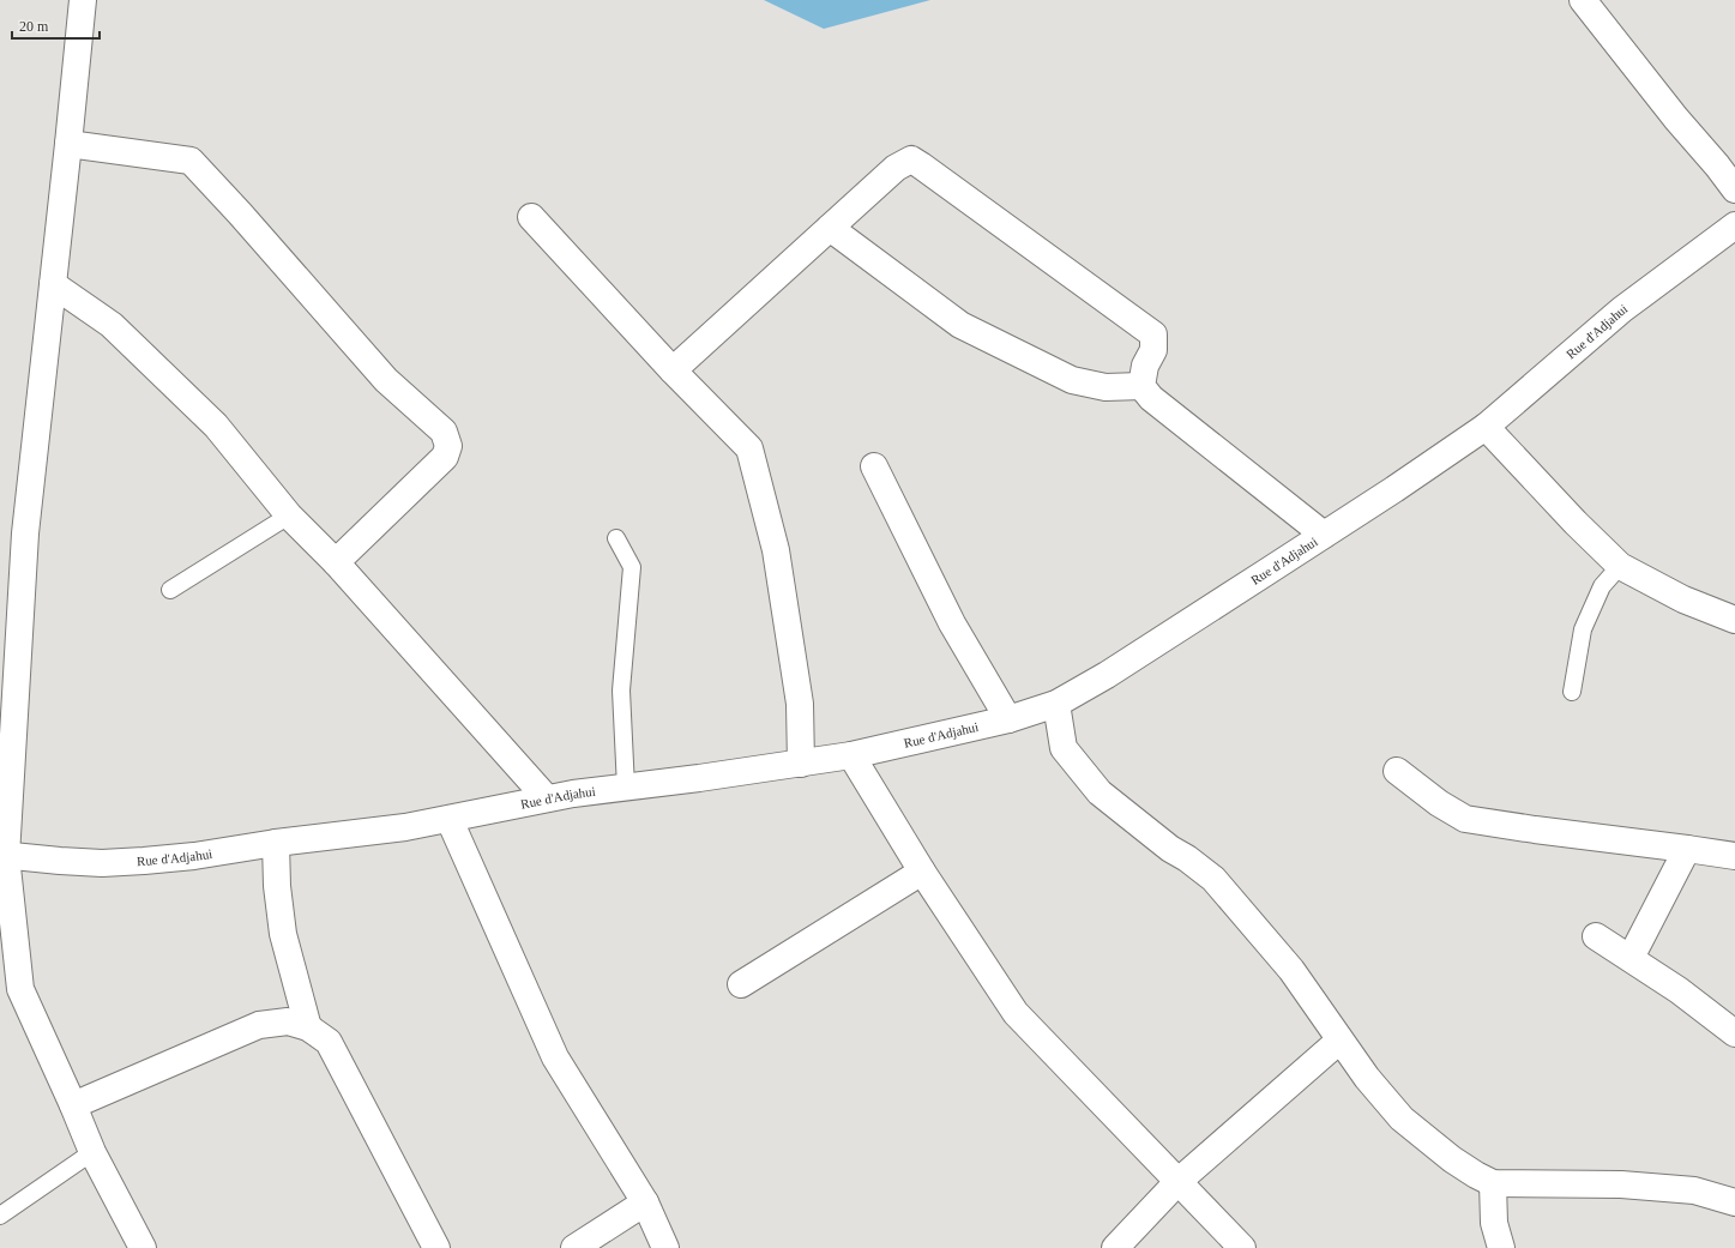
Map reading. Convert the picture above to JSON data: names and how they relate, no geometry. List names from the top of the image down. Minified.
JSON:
{"streets":{"street":["Rue d'Adjahui"]},"scale_bar":"20 m"}
